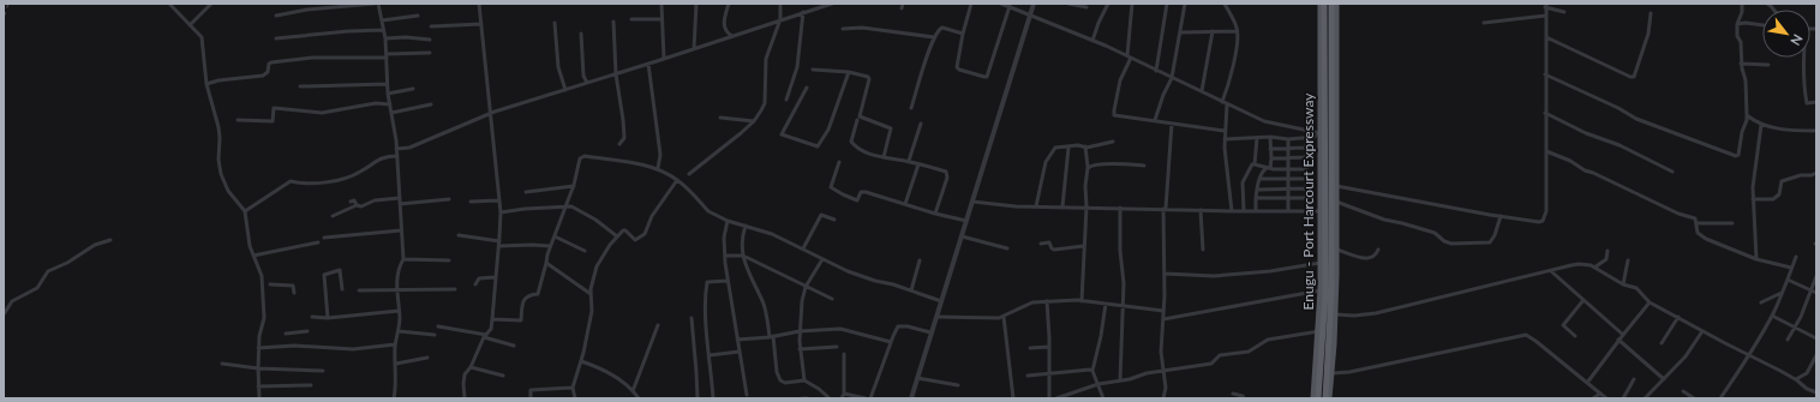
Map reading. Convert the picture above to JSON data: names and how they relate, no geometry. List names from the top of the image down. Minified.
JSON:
{"streets":{"highway":["Enugu - Port Harcourt Expressway"]},"north":"bottom right"}
